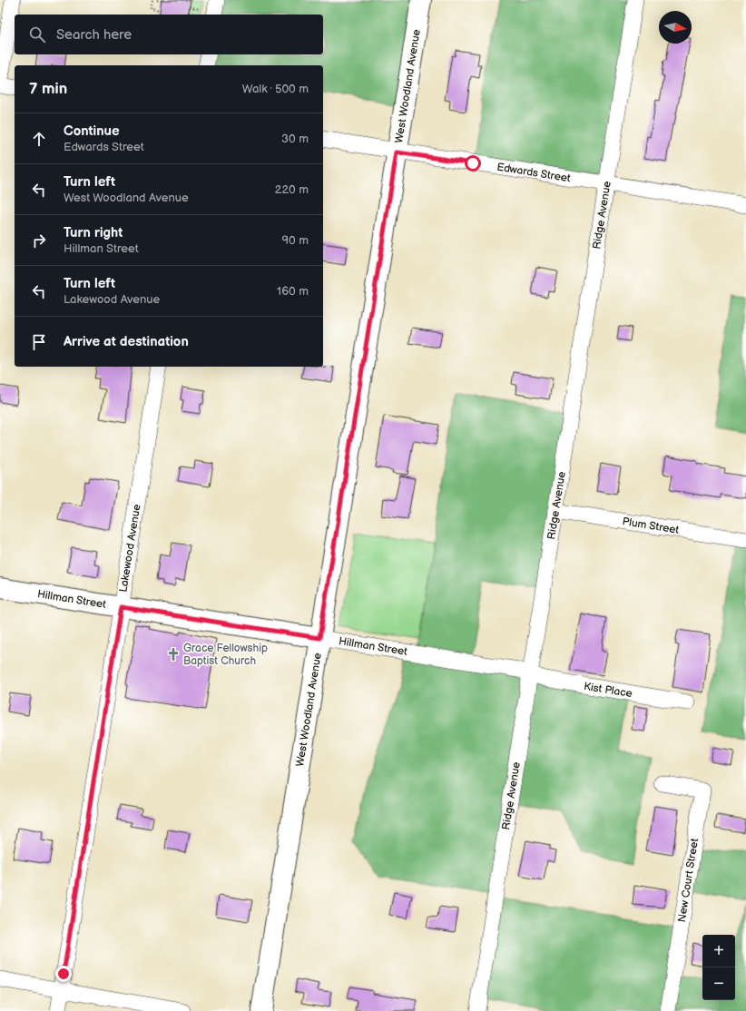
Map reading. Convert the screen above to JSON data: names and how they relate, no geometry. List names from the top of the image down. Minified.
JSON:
{"streets":{"street":["West Woodland Avenue","Edwards Street","Ridge Avenue","Plum Street","Lakewood Avenue","Hillman Street","Kist Place","New Court Street"]},"crossings":[["West Woodland Avenue","Edwards Street"],["West Woodland Avenue","Hillman Street"],["Edwards Street","Ridge Avenue"],["Ridge Avenue","Plum Street"],["Ridge Avenue","Hillman Street"],["Ridge Avenue","Kist Place"],["Lakewood Avenue","Hillman Street"],["Hillman Street","Kist Place"]],"places":{"church":["Grace Fellowship Baptist Church"]},"north":"right","page":{"search":"Search here","heading":["7 min","Walk · 500 m"],"list":[["Continue","Edwards Street","30 m"],["Turn left","West Woodland Avenue","220 m"],["Turn right","Hillman Street","90 m"],["Turn left","Lakewood Avenue","160 m"],"Arrive at destination"],"map_buttons":["+","−"]}}
